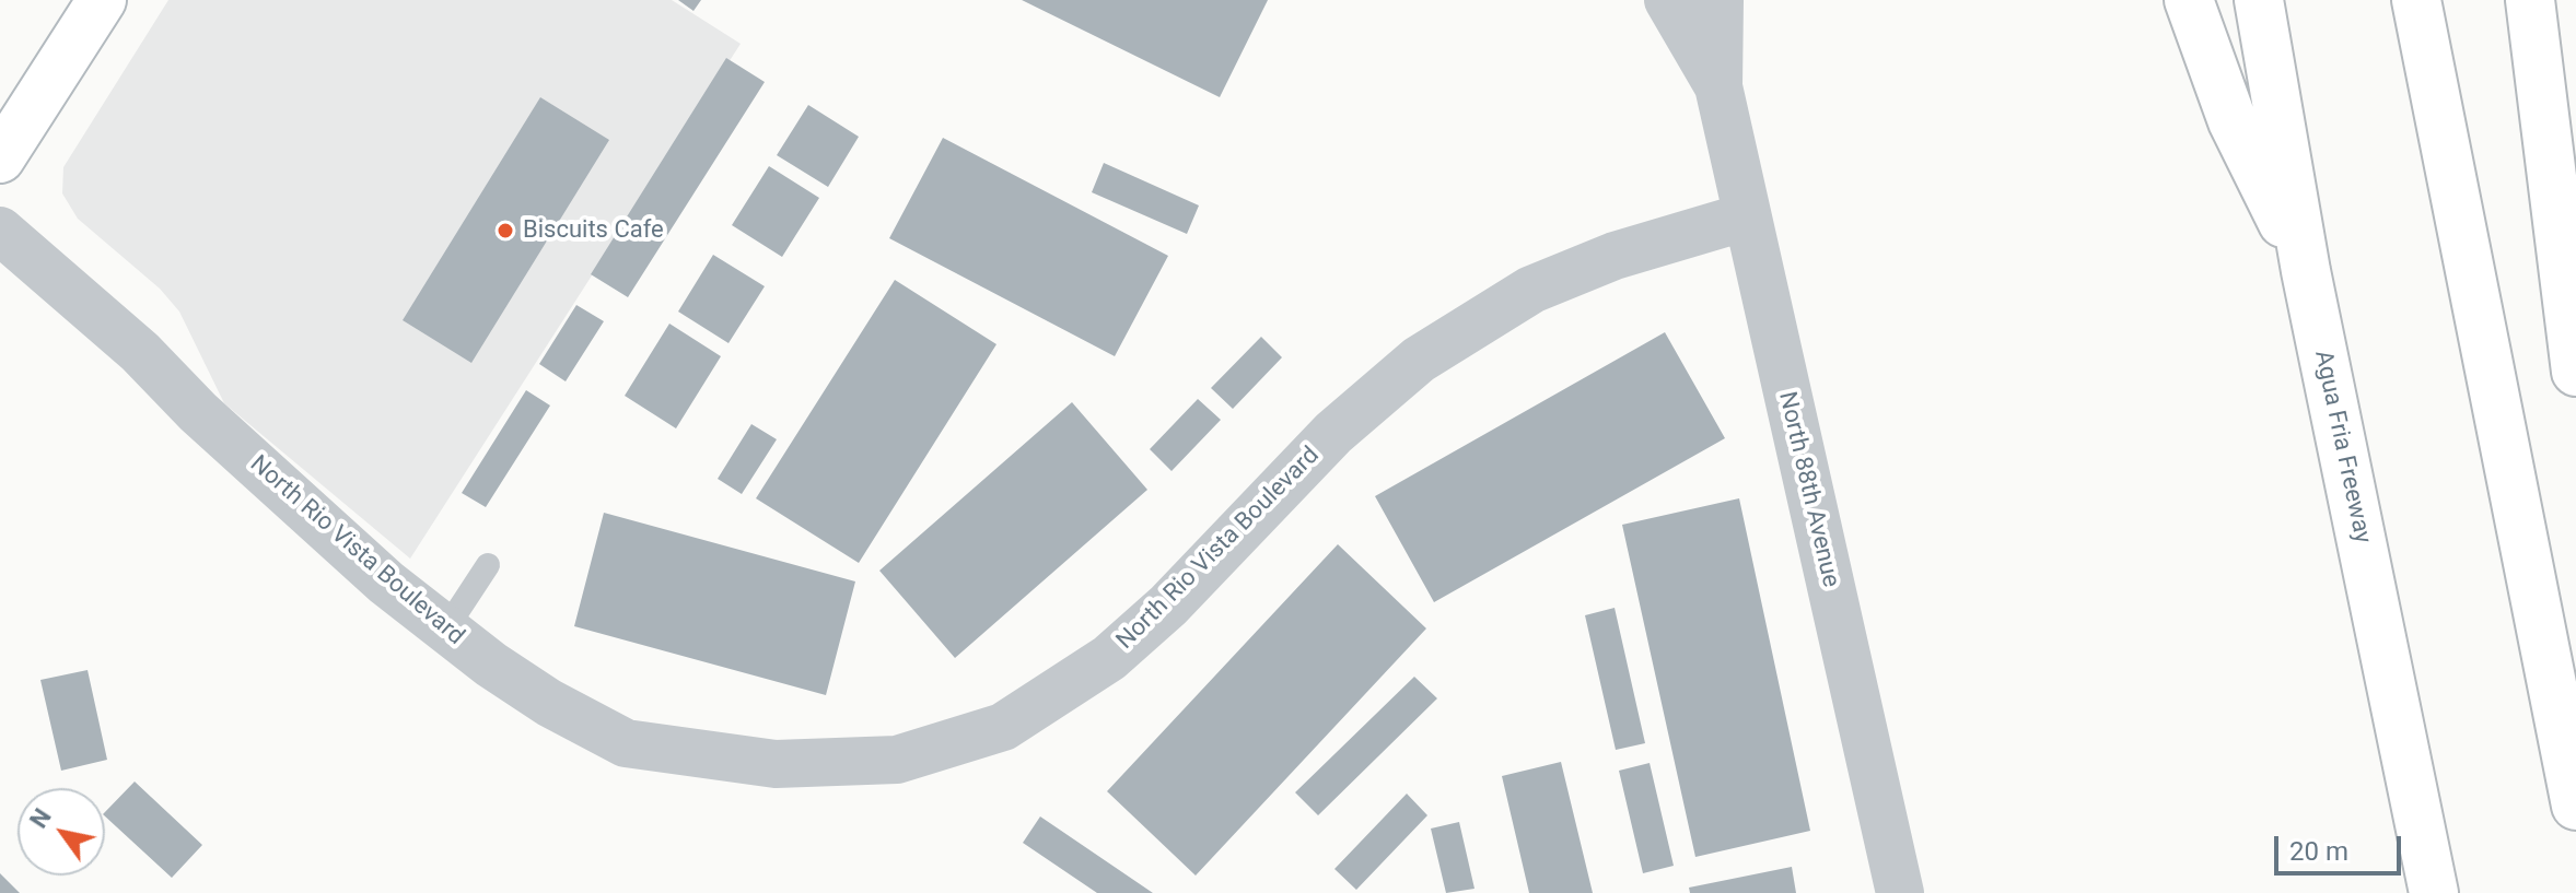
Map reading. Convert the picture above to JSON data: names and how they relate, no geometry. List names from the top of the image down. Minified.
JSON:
{"streets":{"main road":["Agua Fria Freeway"],"street":["North 88th Avenue","North Rio Vista Boulevard"]},"crossings":[["North 88th Avenue","North Rio Vista Boulevard"]],"places":["Biscuits Cafe"],"scale_bar":"20 m","north":"top left"}
